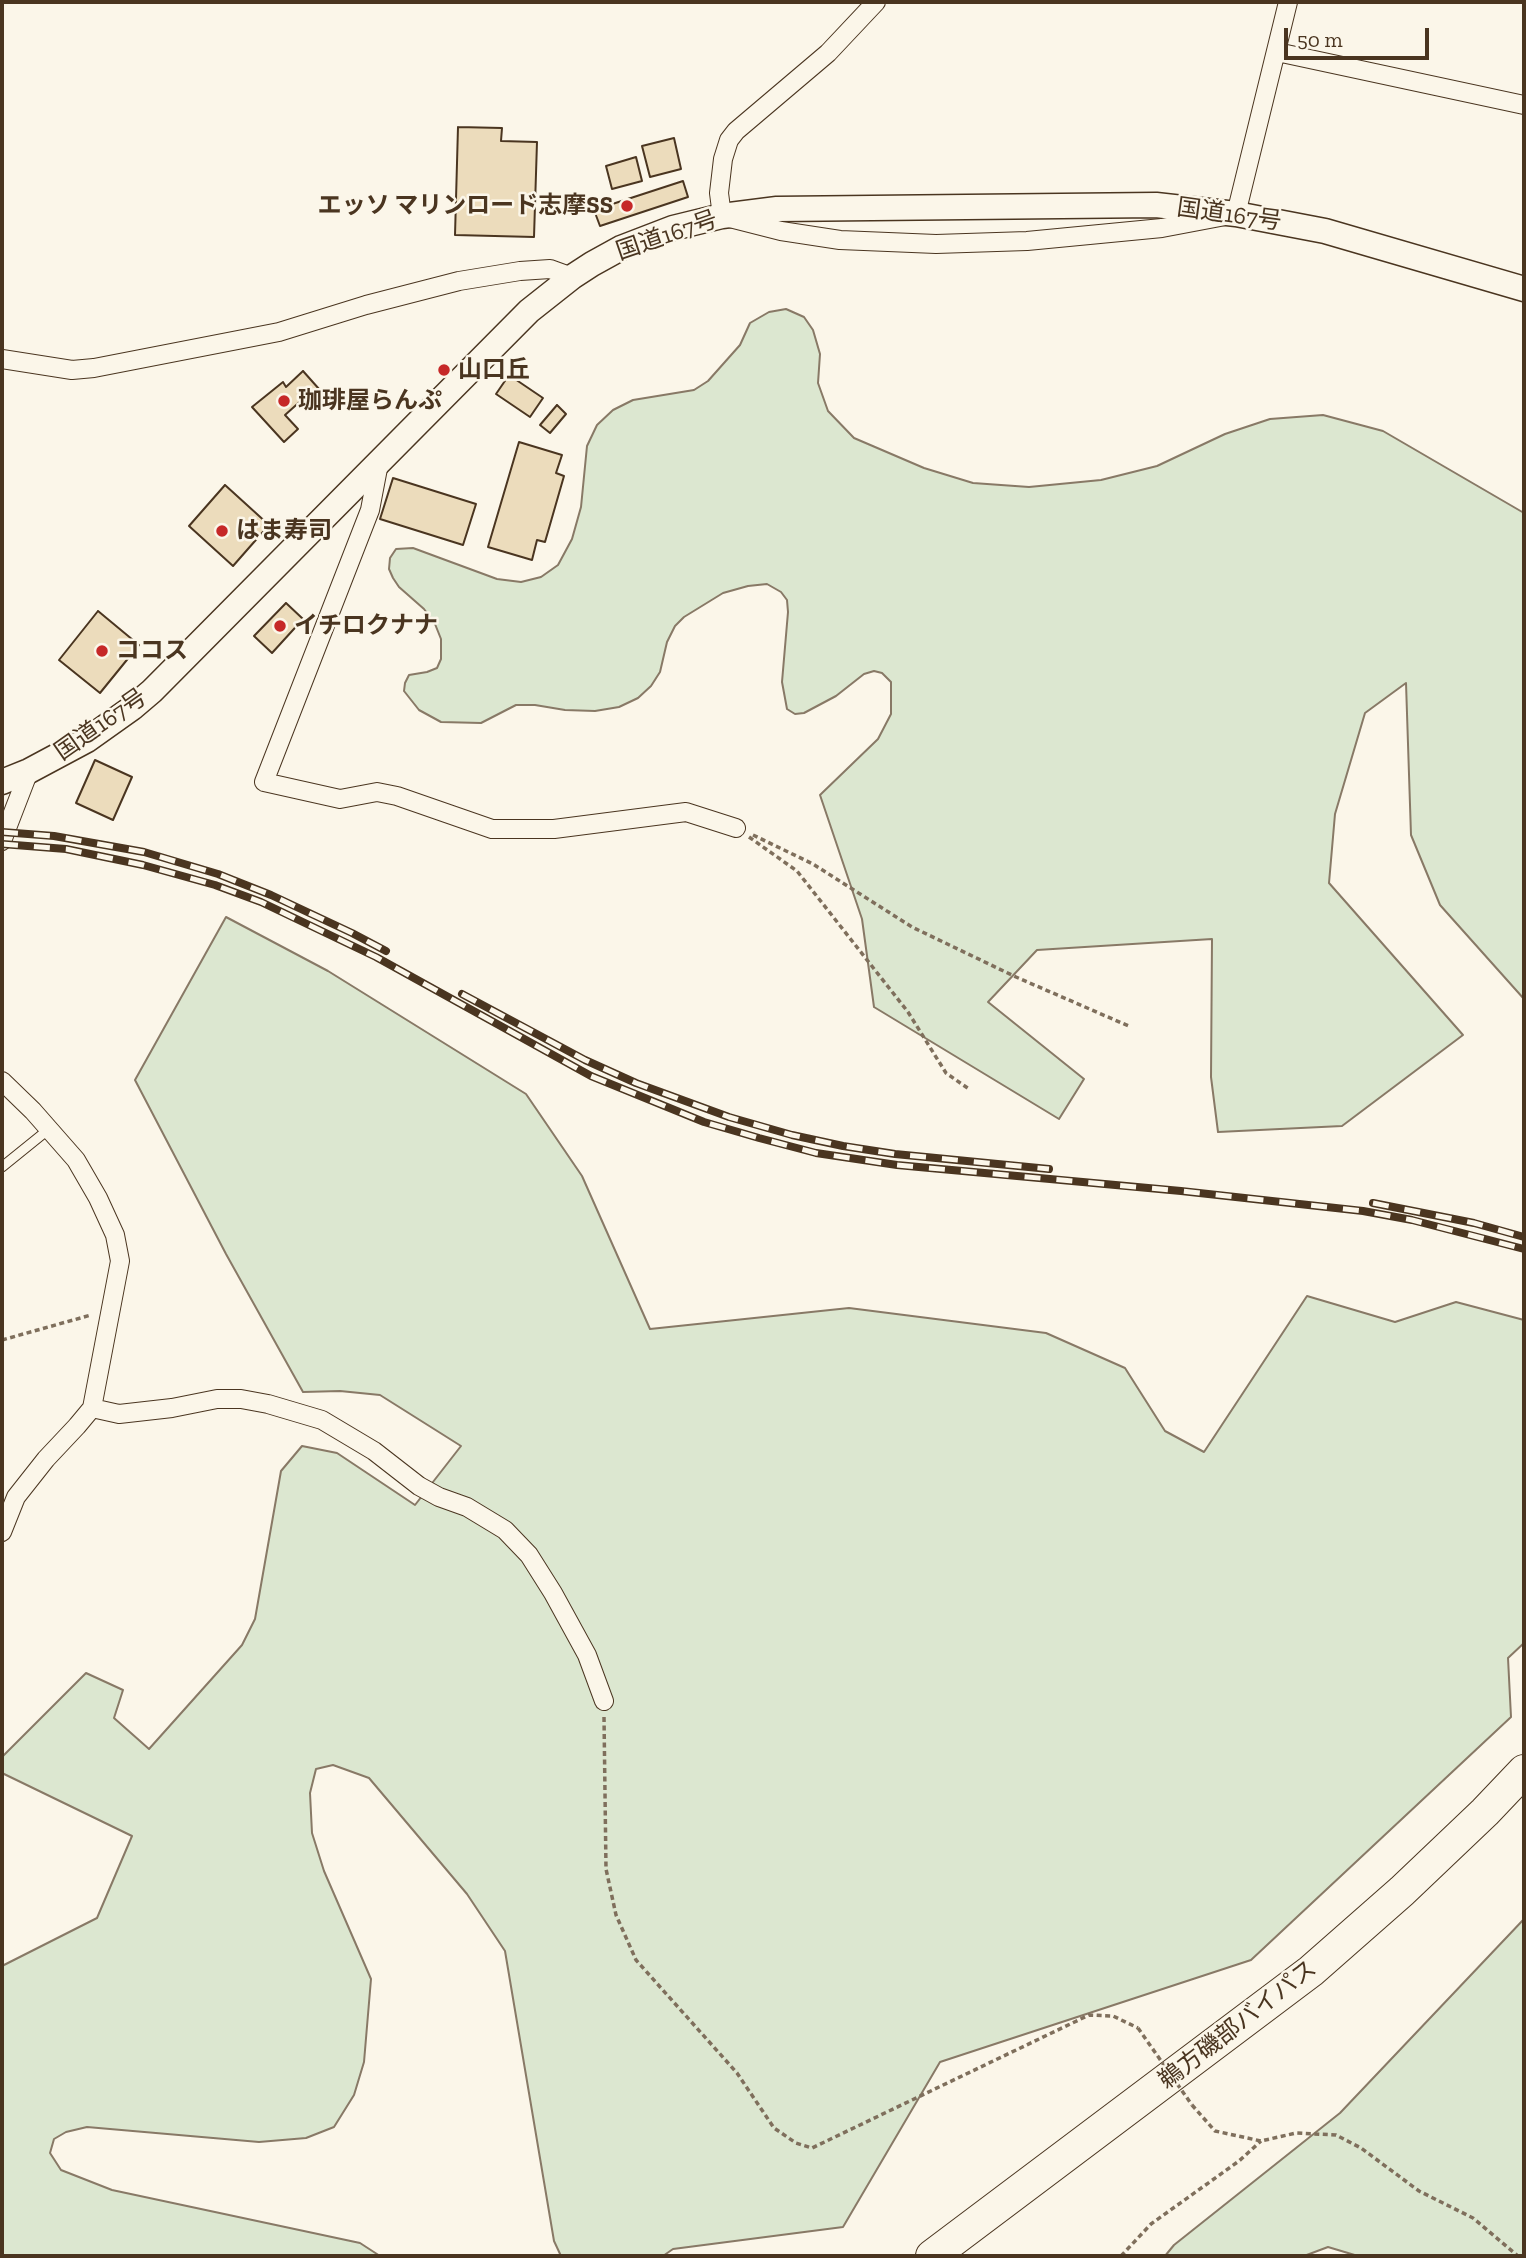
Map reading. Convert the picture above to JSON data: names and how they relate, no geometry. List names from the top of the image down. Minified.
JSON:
{"streets":{"highway":["鵜方磯部バイパス"],"street":["国道167号"]},"places":["エッソ マリンロード志摩SS","山口丘","珈琲屋らんぷ","はま寿司","イチロクナナ","ココス"],"scale_bar":"50 m"}
